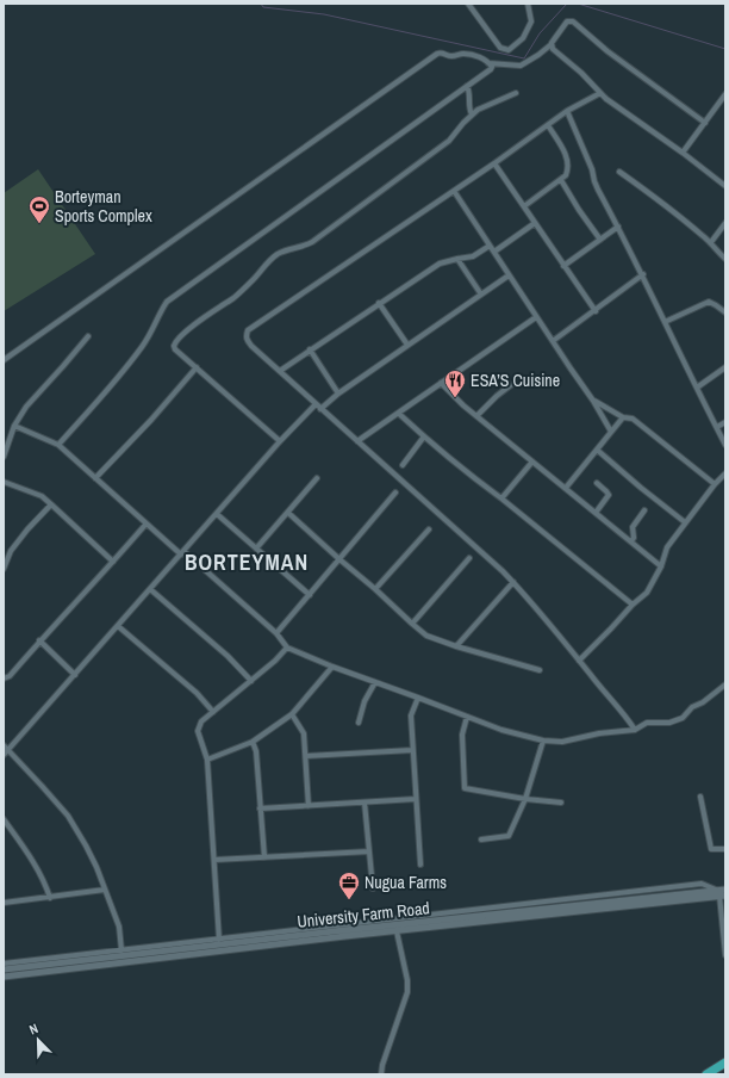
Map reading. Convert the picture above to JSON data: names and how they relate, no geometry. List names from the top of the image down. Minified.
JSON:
{"streets":{"street":["University Farm Road"]},"districts":["BORTEYMAN"],"places":{"sports":["Borteyman Sports Complex"],"restaurant":["ESA’S Cuisine"],"office":["Nugua Farms"]},"north":"top left"}
